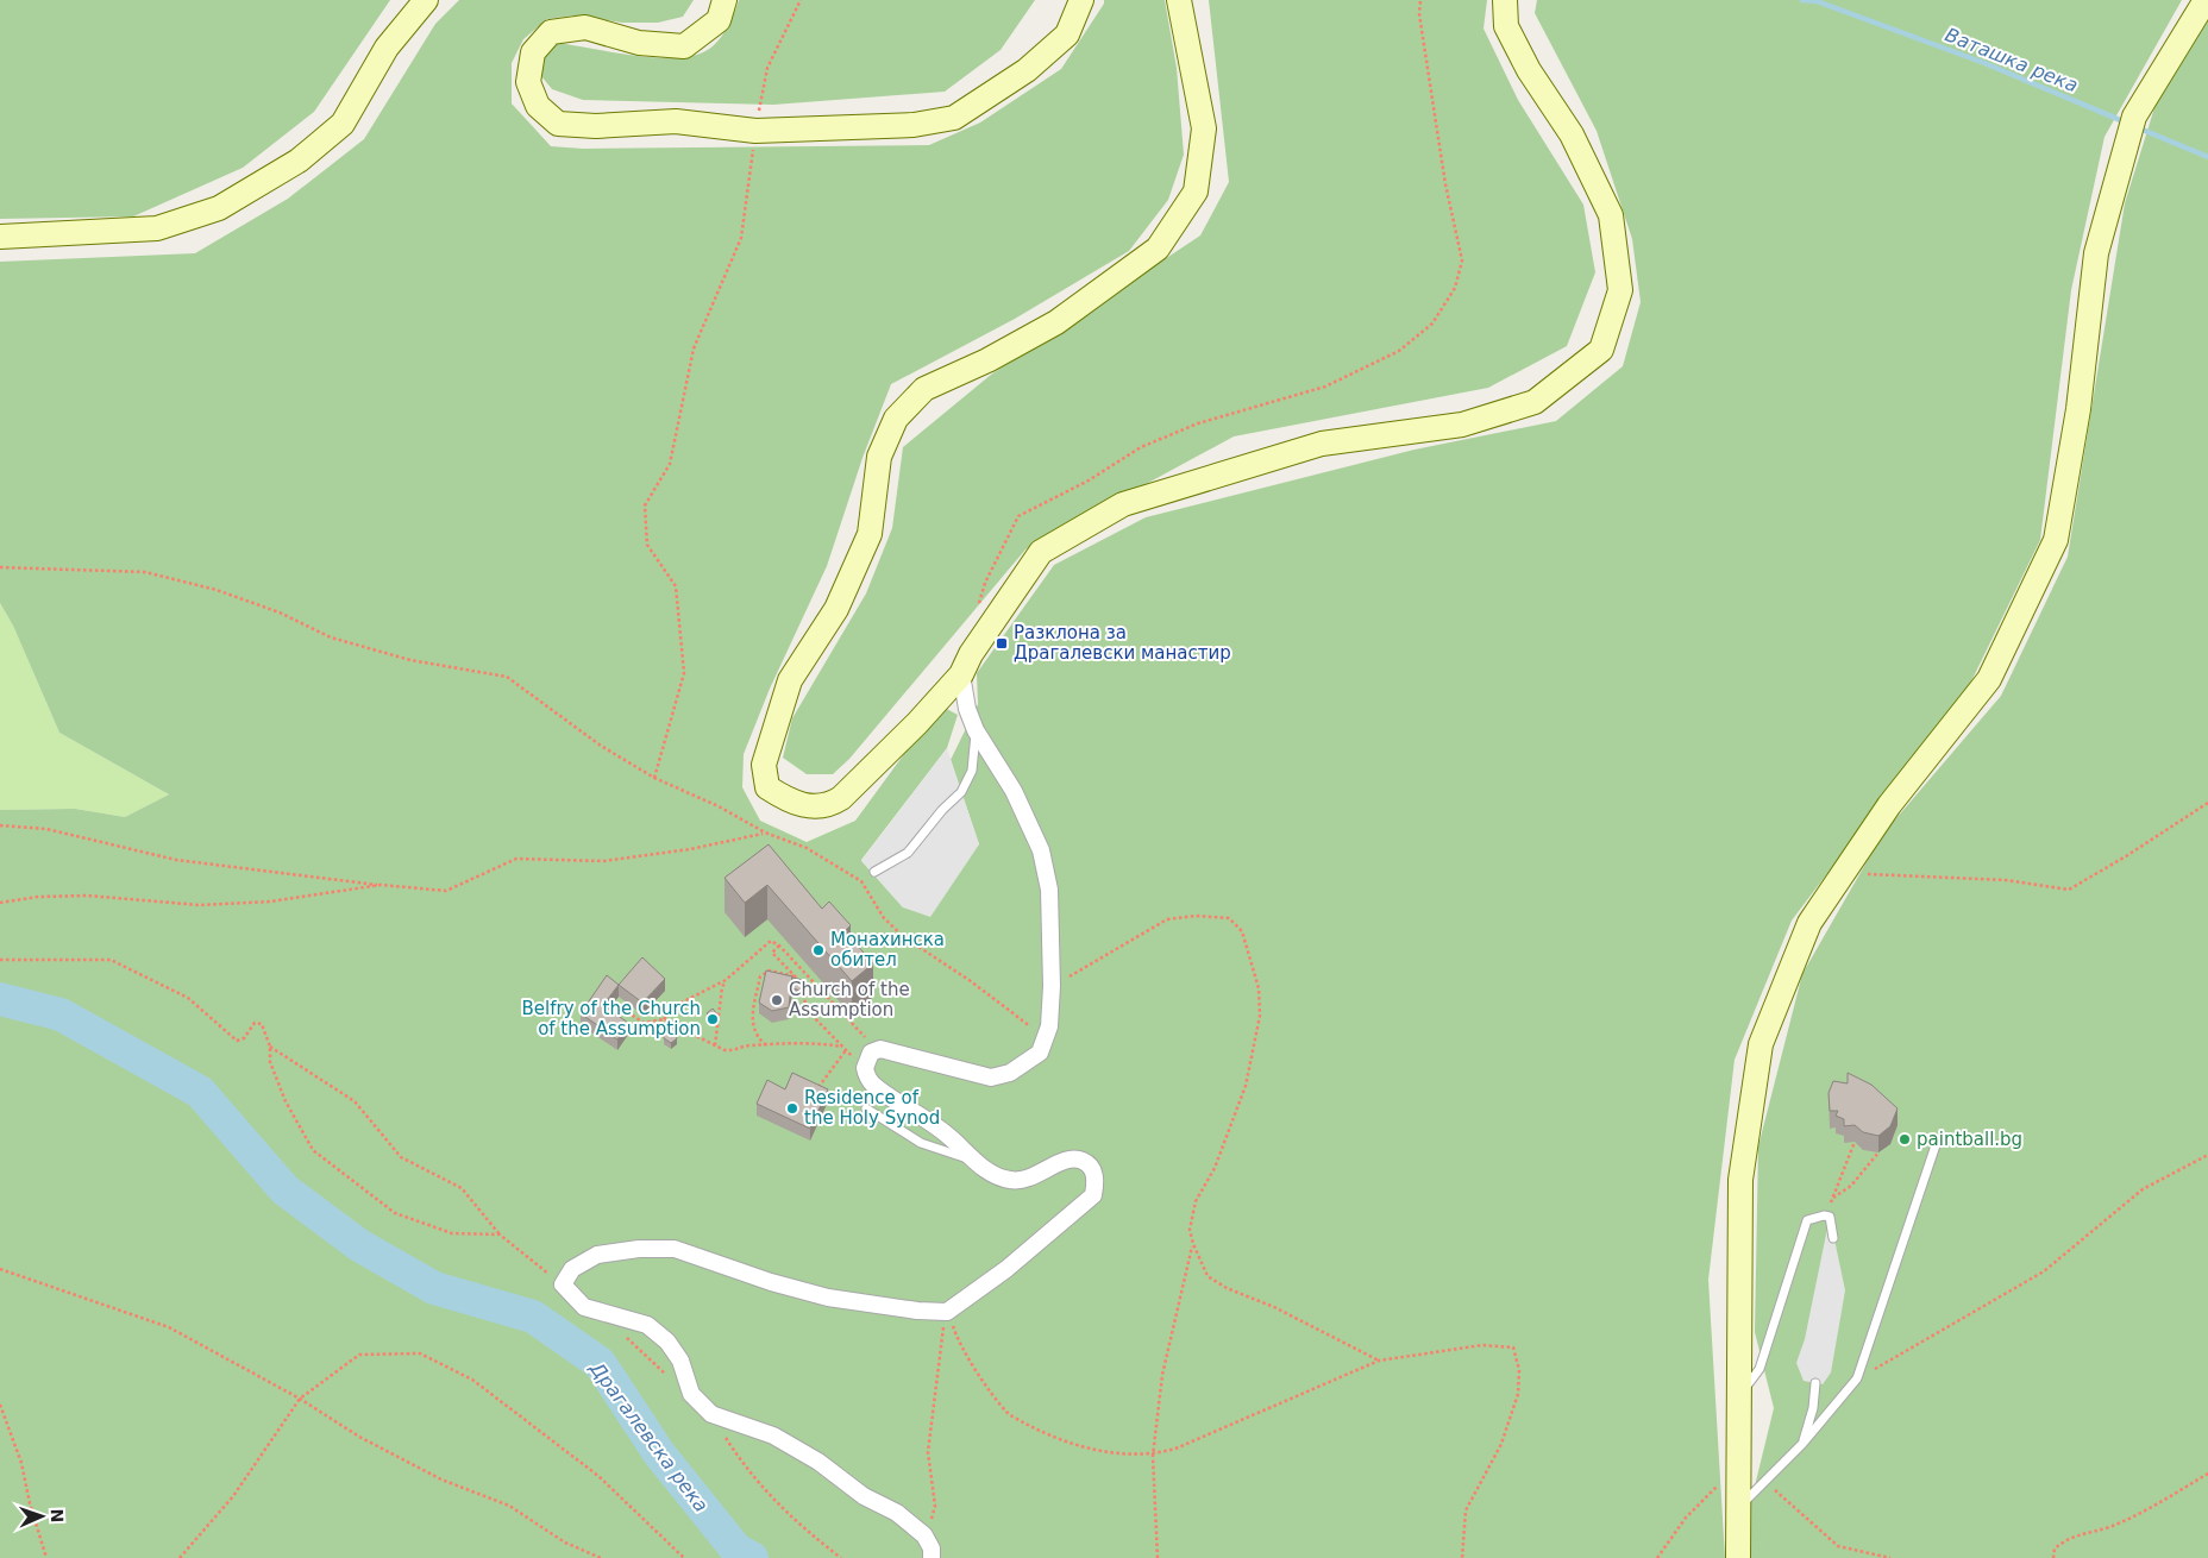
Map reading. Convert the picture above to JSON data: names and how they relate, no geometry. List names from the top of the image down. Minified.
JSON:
{"water":["Ваташка река","Драгалевска река"],"places":{"transit":["Разклона за Драгалевски манастир"],"other":["Монахинска обител","Church of the Assumption","Belfry of the Church of the Assumption","Residence of the Holy Synod","paintball.bg"]},"north":"right"}
